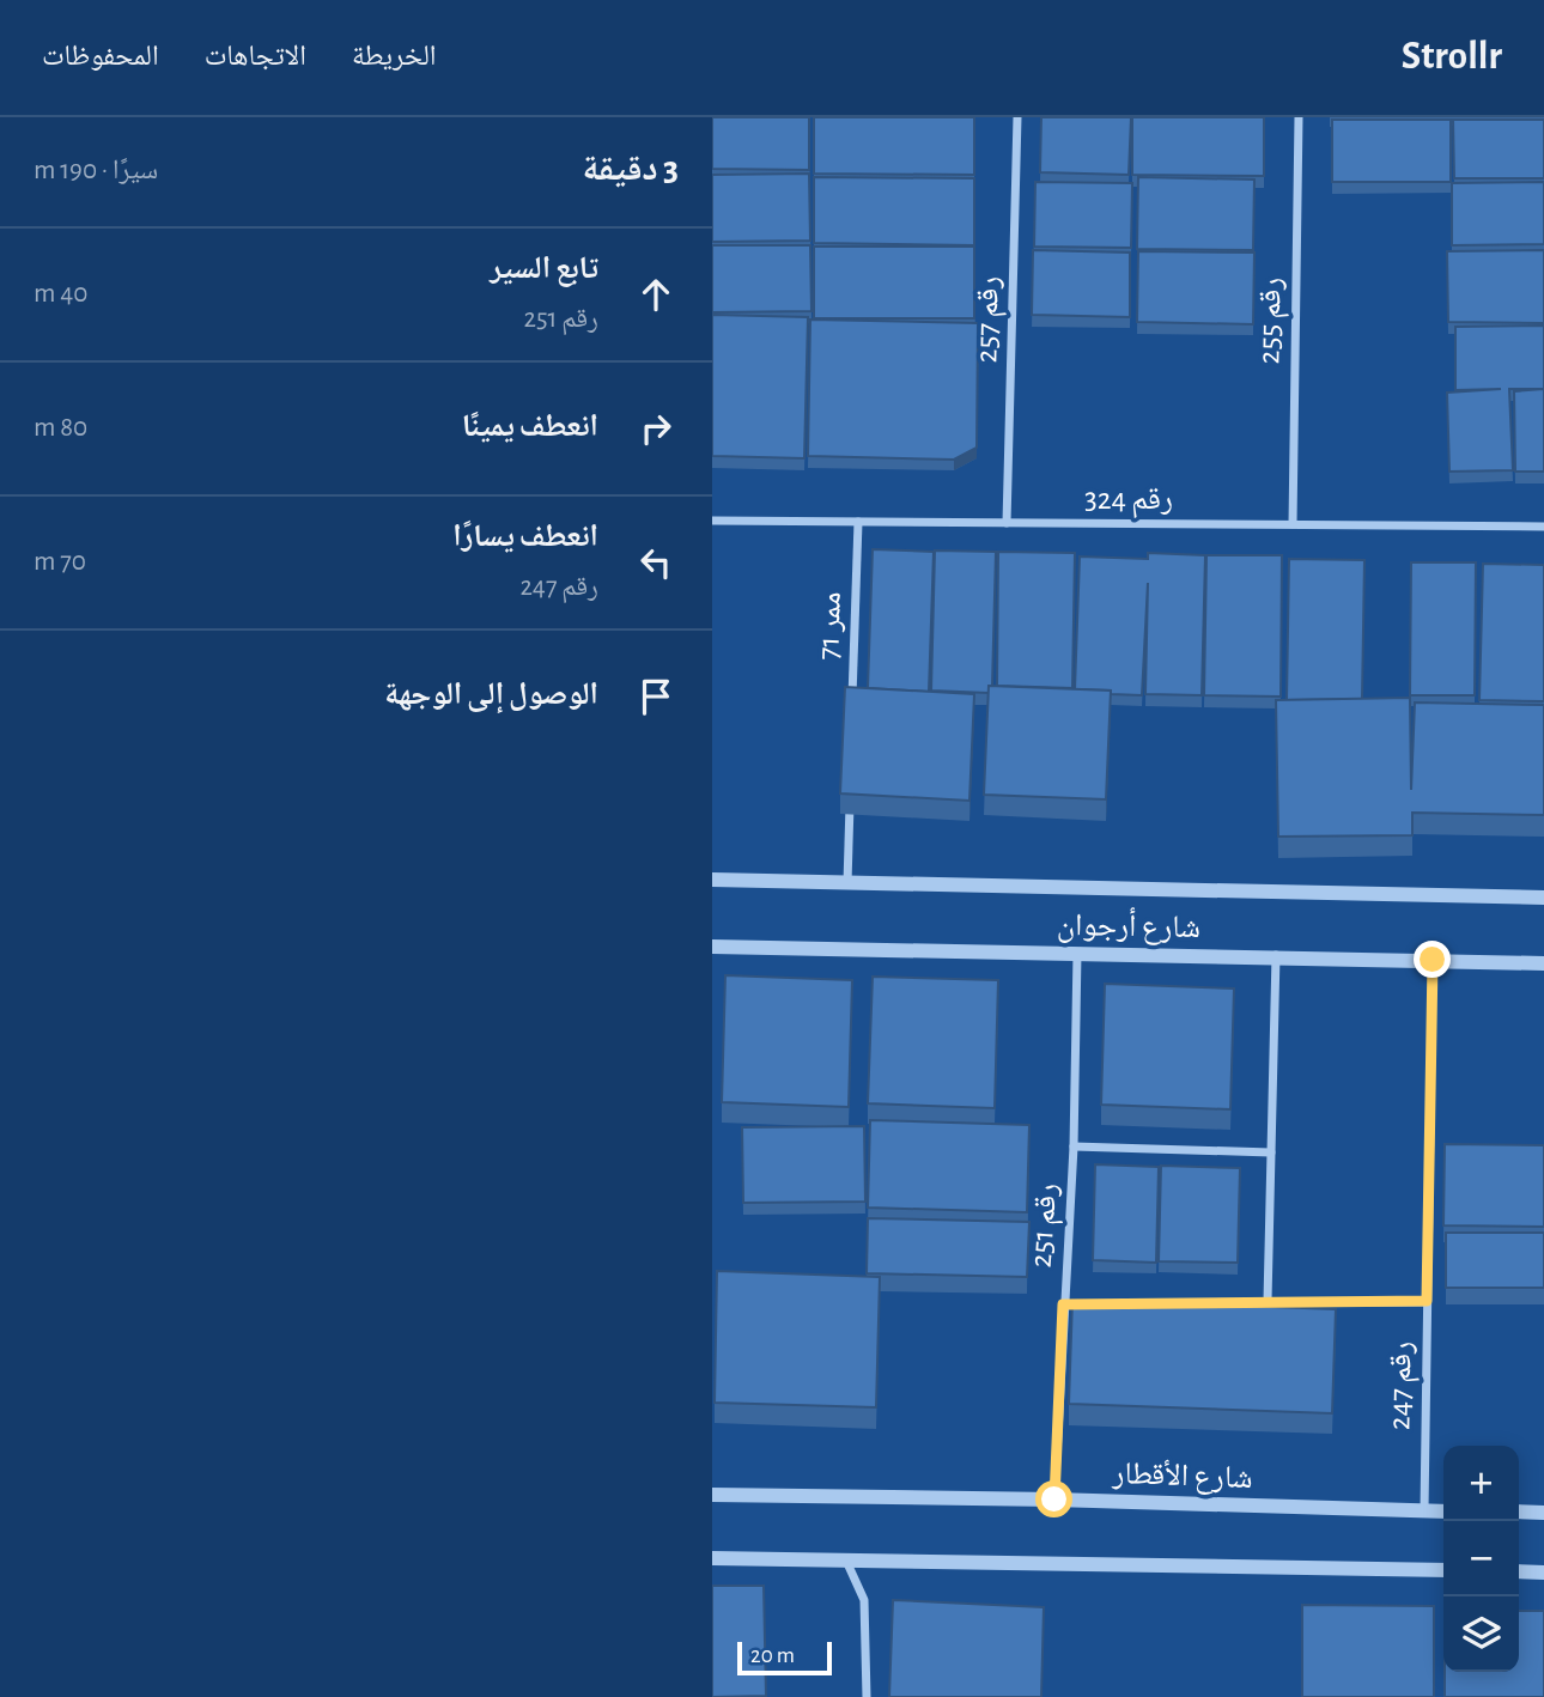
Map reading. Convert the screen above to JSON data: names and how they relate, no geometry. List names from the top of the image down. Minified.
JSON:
{"streets":{"street":["رقم 257","رقم 255","رقم 324","ممر 71","شارع أرجوان","رقم 251","رقم 247","شارع الأقطار"]},"crossings":[["رقم 257","رقم 324"],["رقم 255","رقم 324"],["رقم 324","ممر 71"],["شارع أرجوان","رقم 251"],["شارع أرجوان","رقم 247"],["رقم 251","شارع الأقطار"],["رقم 247","شارع الأقطار"]],"scale_bar":"20 m","page":{"header":"Strollr","nav":["الخريطة","الاتجاهات","المحفوظات"],"heading":["3 دقيقة","سيرًا · 190 m"],"list":[["تابع السير","رقم 251","40 m"],["انعطف يمينًا","80 m"],["انعطف يسارًا","رقم 247","70 m"],"الوصول إلى الوجهة"],"map_buttons":["+","−"],"scale":"20 m"}}
